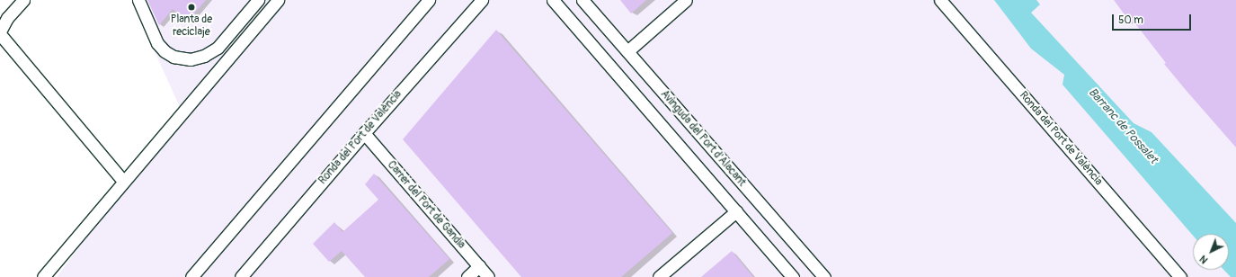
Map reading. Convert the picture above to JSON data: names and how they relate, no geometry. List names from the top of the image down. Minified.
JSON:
{"streets":{"street":["Ronda del Port de València","Avinguda del Port d'Alacant","Carrer del Port de Gandia"]},"crossings":[["Ronda del Port de València","Carrer del Port de Gandia"]],"water":["Barranc de Possalet"],"places":["Planta de reciclaje"],"scale_bar":"50 m","north":"bottom left"}
